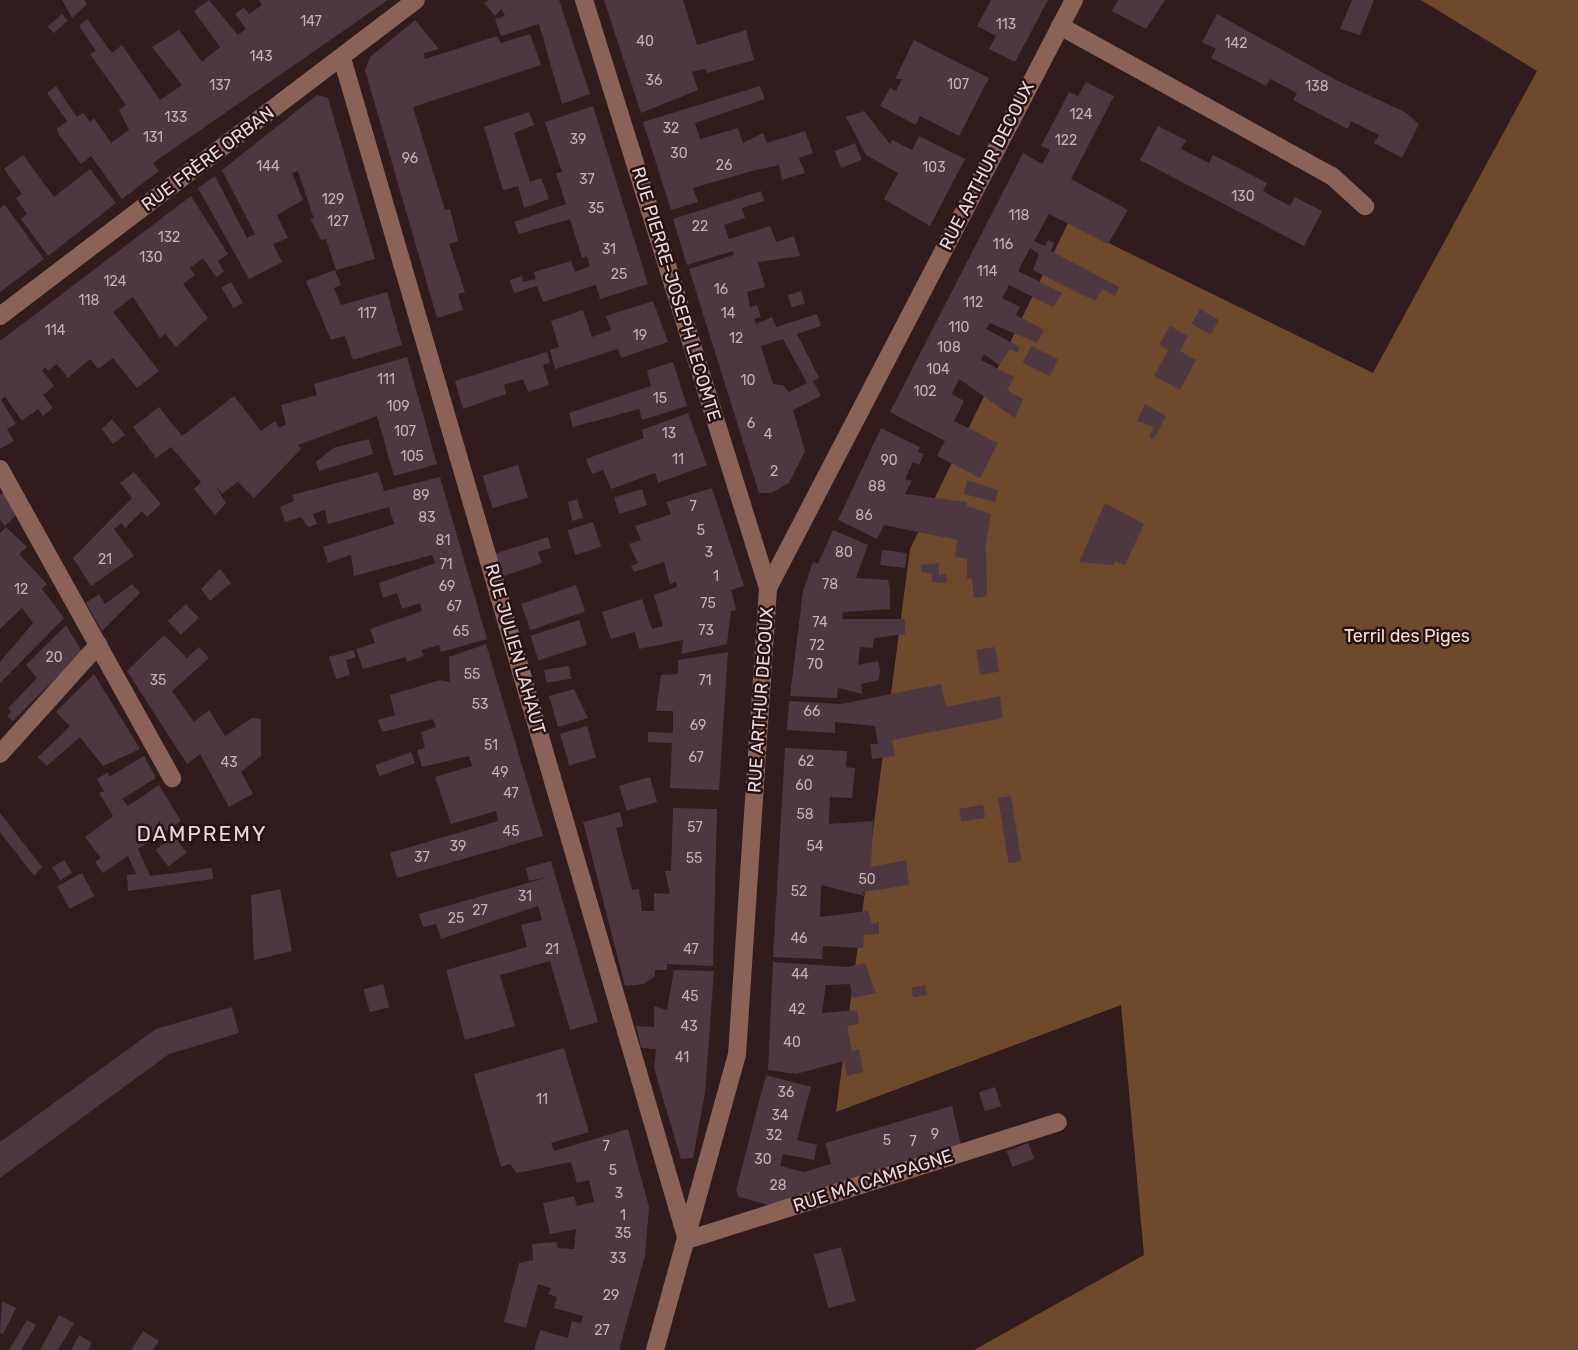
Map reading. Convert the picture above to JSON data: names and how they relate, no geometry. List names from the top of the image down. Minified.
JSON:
{"streets":{"street":["RUE FRÈRE ORBAN","RUE ARTHUR DECOUX","RUE PIERRE-JOSEPH LECOMTE","RUE JULIEN LAHAUT","RUE MA CAMPAGNE"]},"crossings":[["RUE FRÈRE ORBAN","RUE JULIEN LAHAUT"],["RUE ARTHUR DECOUX","RUE PIERRE-JOSEPH LECOMTE"],["RUE ARTHUR DECOUX","RUE JULIEN LAHAUT"],["RUE ARTHUR DECOUX","RUE MA CAMPAGNE"],["RUE JULIEN LAHAUT","RUE MA CAMPAGNE"]],"districts":["DAMPREMY"],"parks":["Terril des Piges"],"house_numbers":["147","113","40","142","143","36","107","137","138","124","133","32","131","39","122","30","96","26","144","103","37","130","129","35","118","127","22","132","116","31","130","114","25","124","16","118","112","117","14","110","114","19","12","108","104","111","10","102","15","109","6","107","13","4","105","11","90","2","88","89","7","86","83","5","81","3","80","21","71","1","78","69","12","75","67","74","73","65","72","20","70","55","35","71","53","66","69","51","67","62","43","49","60","47","58","57","45","39","54","37","55","50","52","31","27","25","46","21","47","44","45","42","43","40","41","36","11","34","9","32","5","7","7","30","5","28","3","1","35","33","29","27"]}
